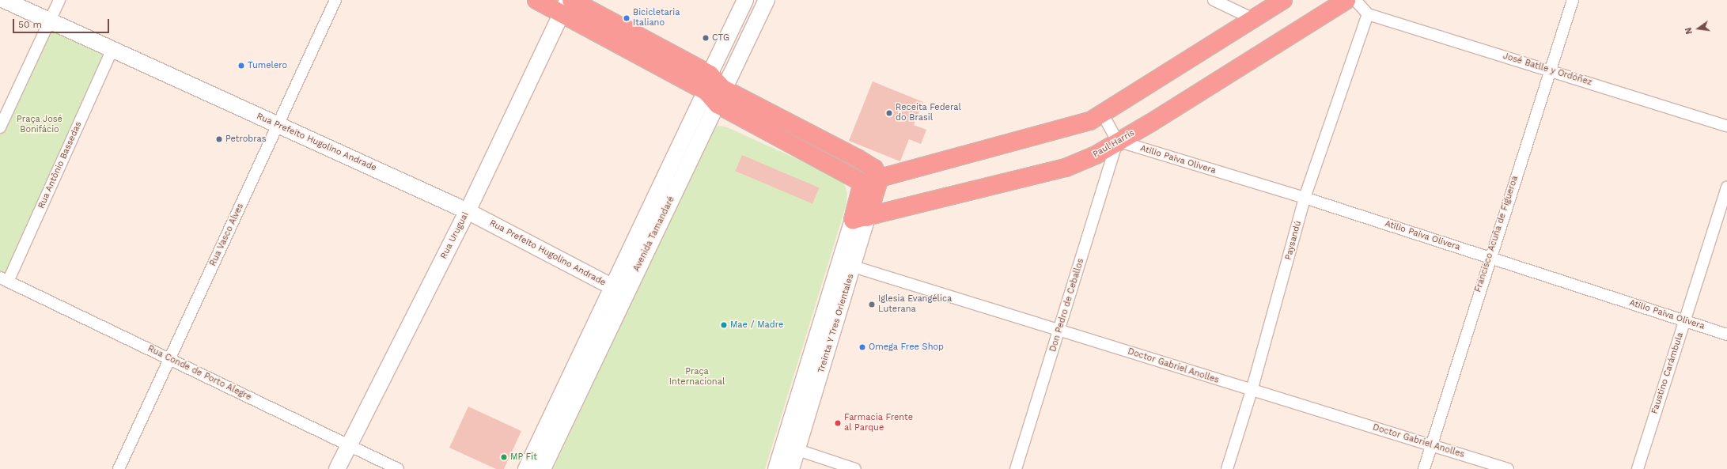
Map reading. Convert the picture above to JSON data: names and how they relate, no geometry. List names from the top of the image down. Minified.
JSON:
{"streets":{"highway":["Paul Harris","Treinta Y Tres Orientales"],"street":["José Batlle y Ordóñez","Rua Prefeito Hugolino Andrade","Atilio Paiva Olivera","Rua Antônio Bassedas","Avenida Tamandaré","Francisco Acuña de Figueroa","Rua Vasco Alves","Rua Uruguai","Paysandú","Don Pedro de Ceballos","Doctor Gabriel Anolles","Rua Conde de Porto Alegre","Faustino Carámbula"]},"crossings":[["José Batlle y Ordóñez","Francisco Acuña de Figueroa"],["José Batlle y Ordóñez","Paysandú"],["Rua Prefeito Hugolino Andrade","Rua Antônio Bassedas"],["Rua Prefeito Hugolino Andrade","Avenida Tamandaré"],["Rua Prefeito Hugolino Andrade","Rua Vasco Alves"],["Rua Prefeito Hugolino Andrade","Rua Uruguai"],["Paul Harris","Atilio Paiva Olivera"],["Paul Harris","Don Pedro de Ceballos"],["Paul Harris","Treinta Y Tres Orientales"],["Atilio Paiva Olivera","Francisco Acuña de Figueroa"],["Atilio Paiva Olivera","Paysandú"],["Atilio Paiva Olivera","Don Pedro de Ceballos"],["Atilio Paiva Olivera","Faustino Carámbula"],["Rua Antônio Bassedas","Rua Conde de Porto Alegre"],["Francisco Acuña de Figueroa","Doctor Gabriel Anolles"],["Rua Vasco Alves","Rua Conde de Porto Alegre"],["Rua Uruguai","Rua Conde de Porto Alegre"],["Paysandú","Doctor Gabriel Anolles"],["Don Pedro de Ceballos","Doctor Gabriel Anolles"],["Treinta Y Tres Orientales","Doctor Gabriel Anolles"]],"parks":["Praça José Bonifácio","Praça Internacional"],"places":["Bicicletaria Italiano","CTG","Tumelero","Receita Federal do Brasil","Petrobras","Iglesia Evangélica Luterana","Mae / Madre","Omega Free Shop","Farmacia Frente al Parque","MP Fit"],"scale_bar":"50 m","north":"left"}
